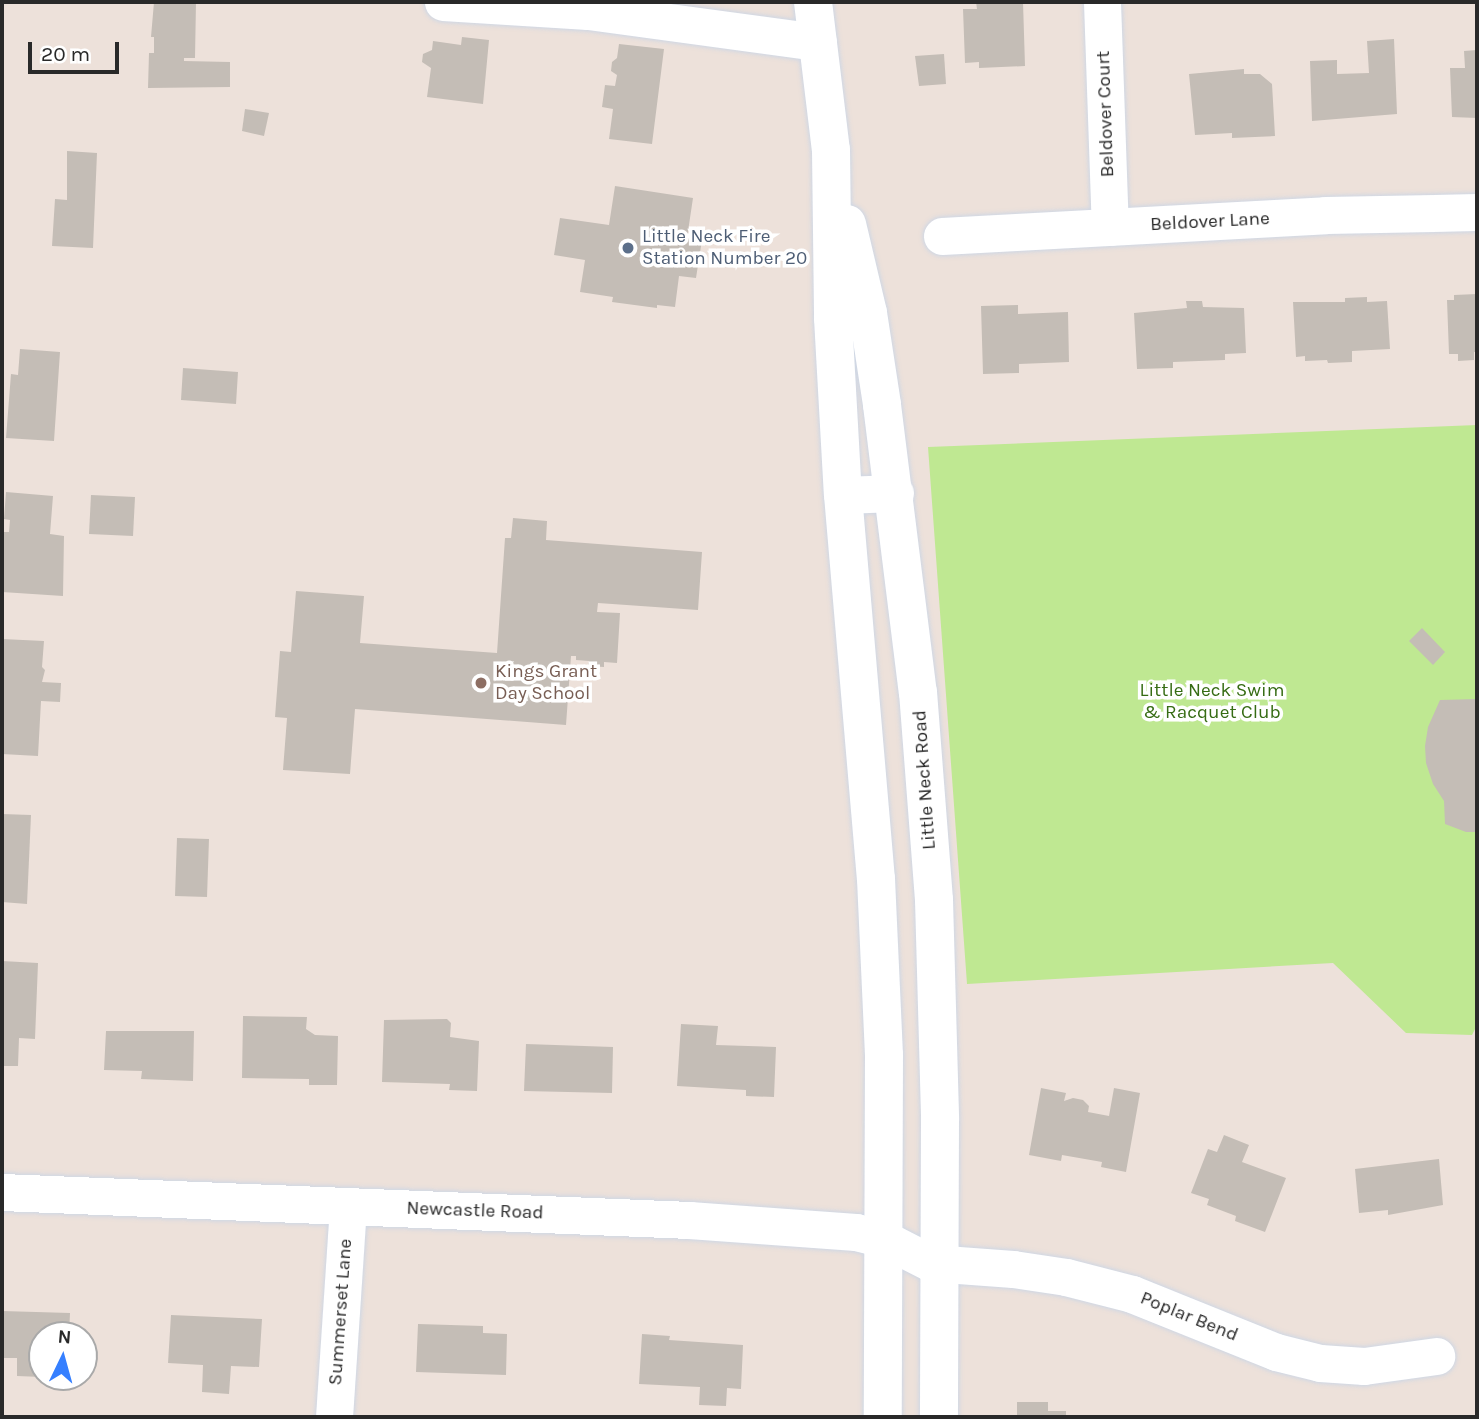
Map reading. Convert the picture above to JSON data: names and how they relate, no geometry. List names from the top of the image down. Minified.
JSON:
{"streets":{"street":["Beldover Court","Beldover Lane","Little Neck Road","Newcastle Road","Summerset Lane","Poplar Bend"]},"crossings":[["Beldover Court","Beldover Lane"],["Little Neck Road","Newcastle Road"],["Little Neck Road","Poplar Bend"],["Newcastle Road","Summerset Lane"],["Newcastle Road","Poplar Bend"]],"parks":["Little Neck Swim & Racquet Club"],"places":["Little Neck Fire Station Number 20","Kings Grant Day School"],"scale_bar":"20 m","north":"top"}
